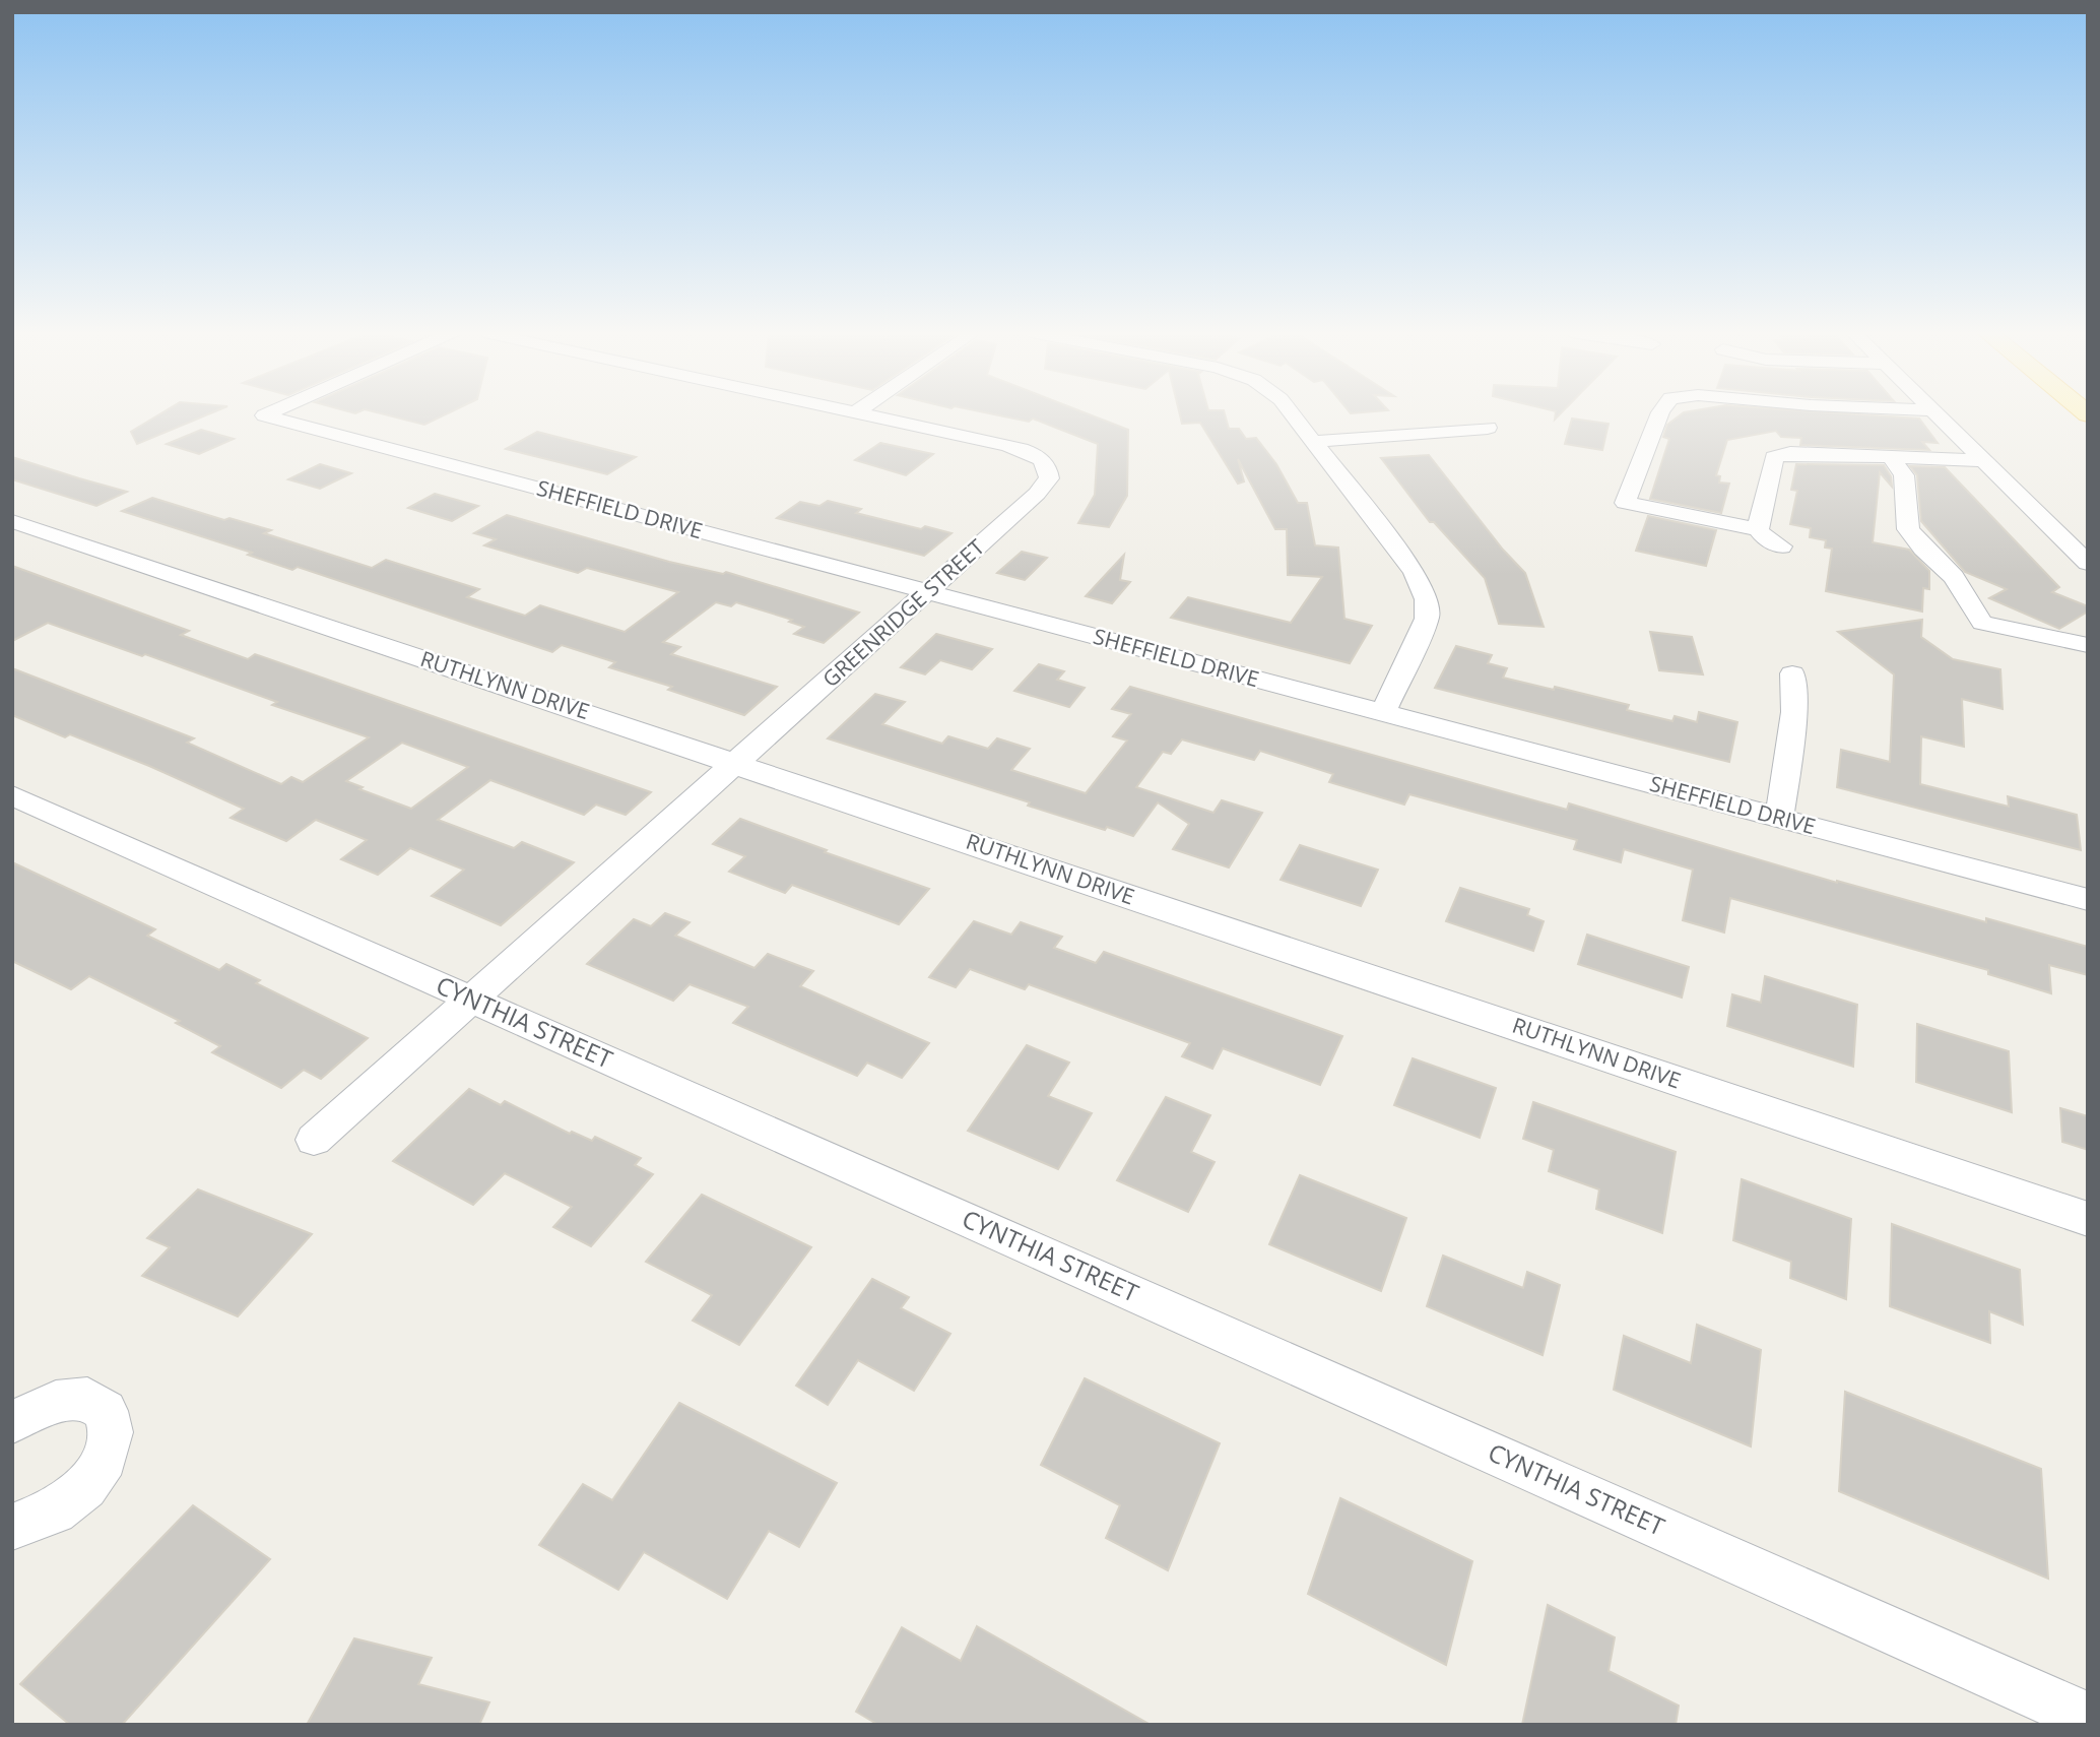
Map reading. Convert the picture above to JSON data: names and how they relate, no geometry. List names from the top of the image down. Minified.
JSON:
{"streets":{"street":["SHEFFIELD DRIVE","GREENRIDGE STREET","RUTHLYNN DRIVE","CYNTHIA STREET"]},"crossings":[["SHEFFIELD DRIVE","GREENRIDGE STREET"],["GREENRIDGE STREET","RUTHLYNN DRIVE"],["GREENRIDGE STREET","CYNTHIA STREET"]]}
